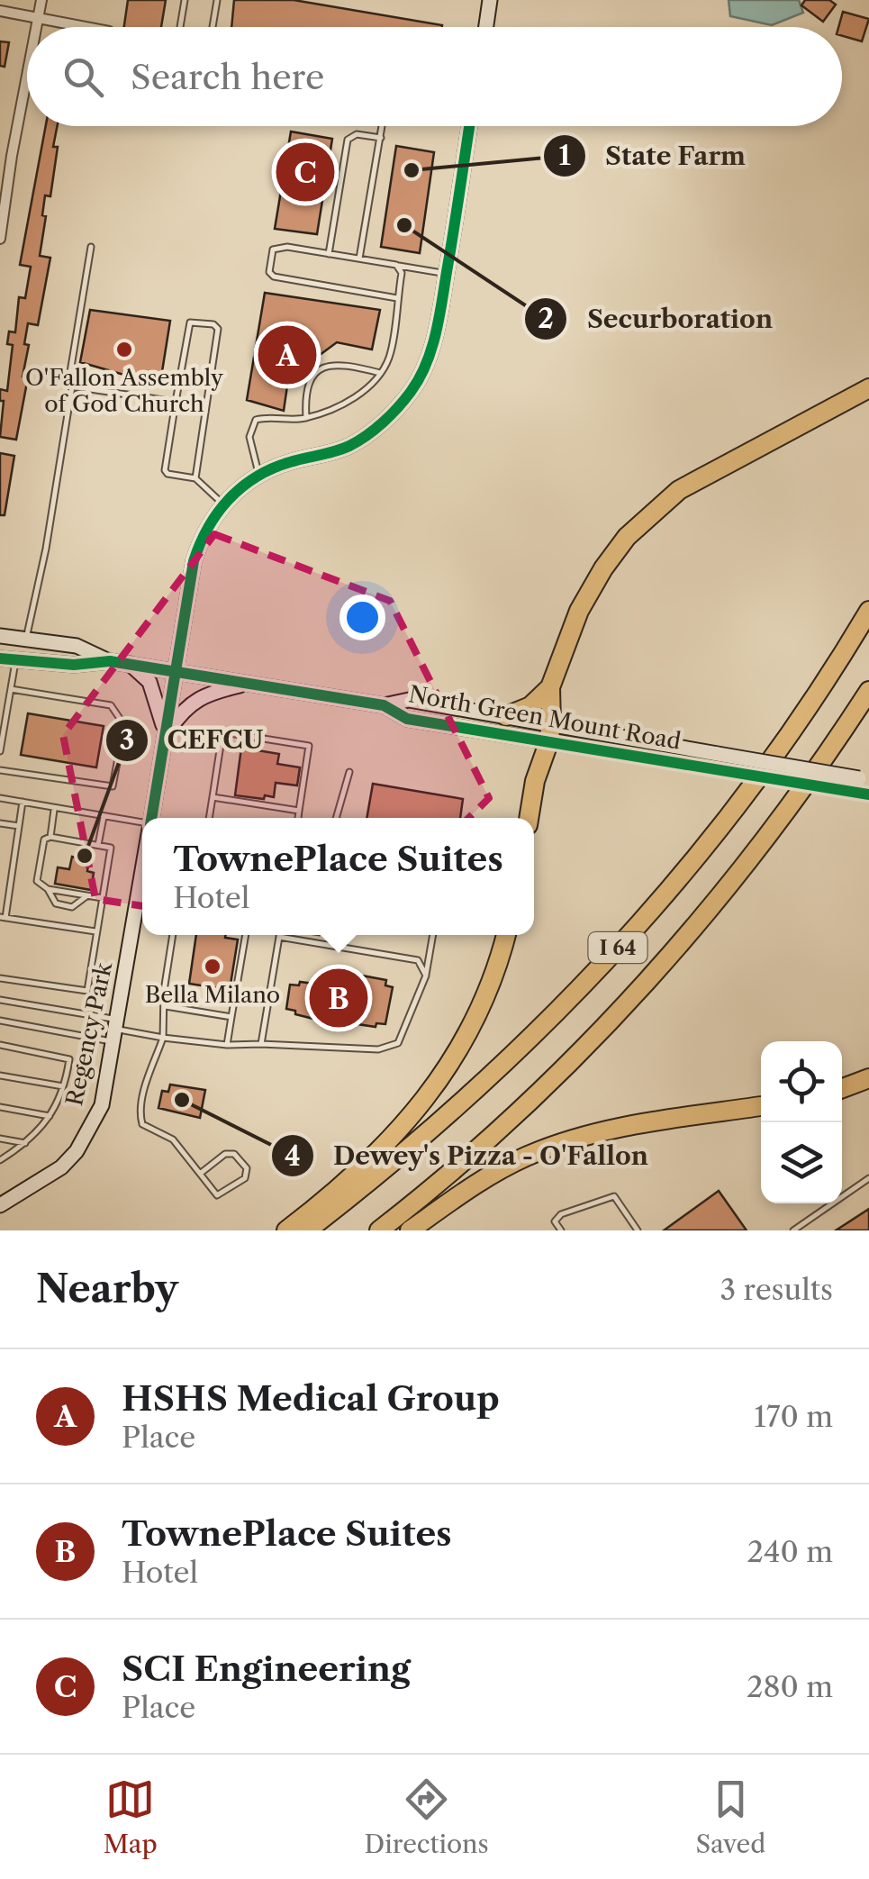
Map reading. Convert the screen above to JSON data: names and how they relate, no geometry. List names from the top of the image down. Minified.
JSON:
{"streets":{"highway":["I 64"],"street":["North Green Mount Road","Regency Park"]},"crossings":[["North Green Mount Road","Regency Park"]],"places":["State Farm","Securboration","O'Fallon Assembly of God Church","CEFCU","Bella Milano","Dewey's Pizza - O'Fallon"],"page":{"search":"Search here","pins":["C","A","B"],"popup":["TownePlace Suites","Hotel"],"heading":["Nearby","3 results"],"list":[{"mark":"A","name":"HSHS Medical Group","note":"Place","value":"170 m"},{"mark":"B","name":"TownePlace Suites","note":"Hotel","value":"240 m"},{"mark":"C","name":"SCI Engineering","note":"Place","value":"280 m"}],"nav":["Map","Directions","Saved"]}}
